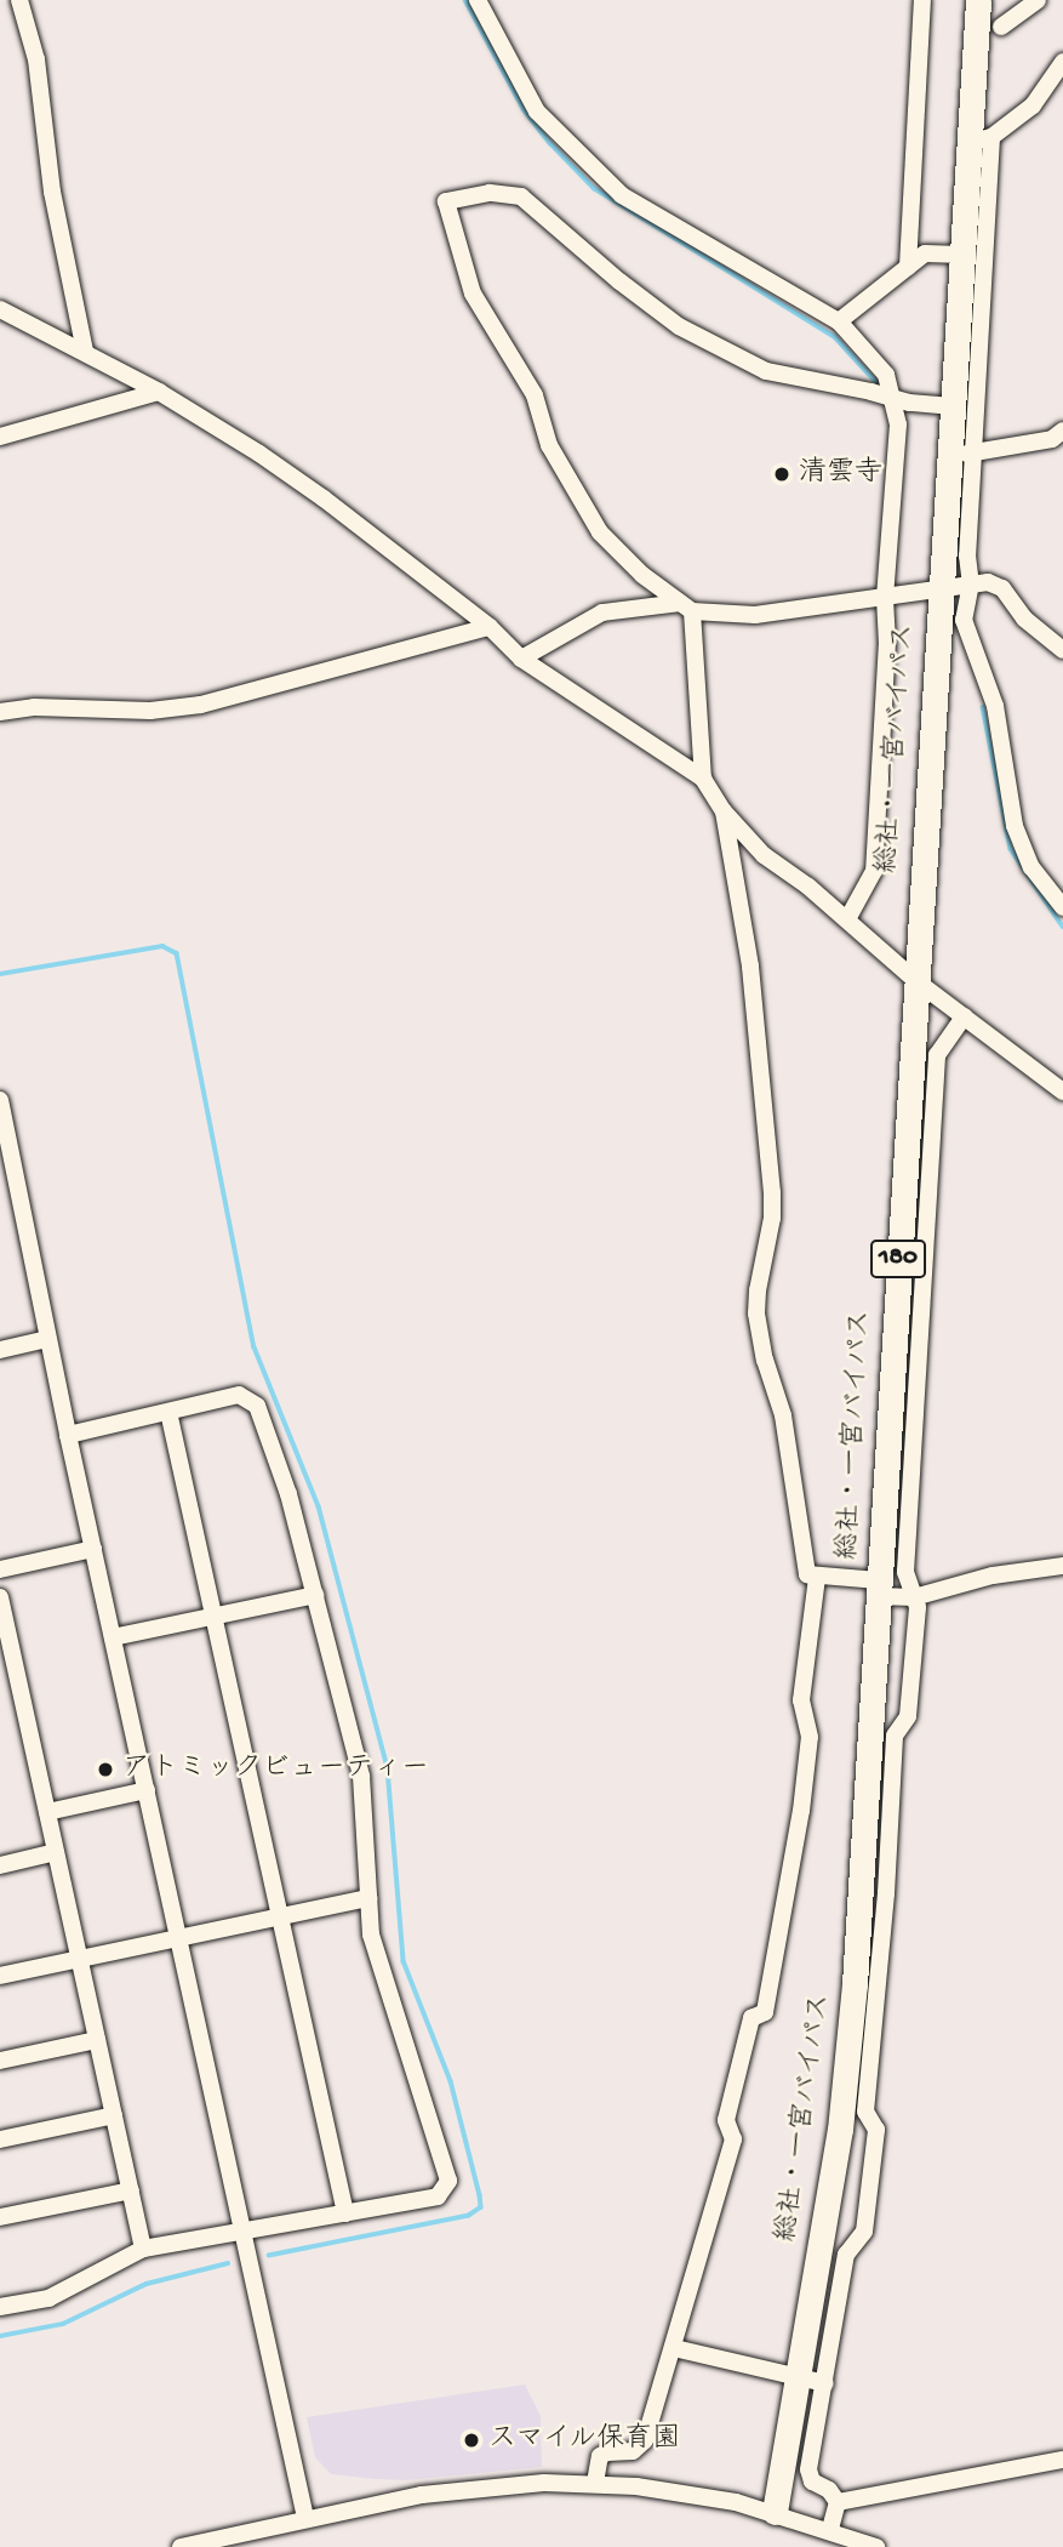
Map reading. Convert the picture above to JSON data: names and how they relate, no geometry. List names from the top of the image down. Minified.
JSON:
{"streets":{"highway":["総社・一宮バイパス","180"]},"places":["清雲寺","アトミックビューティー","スマイル保育園"]}
